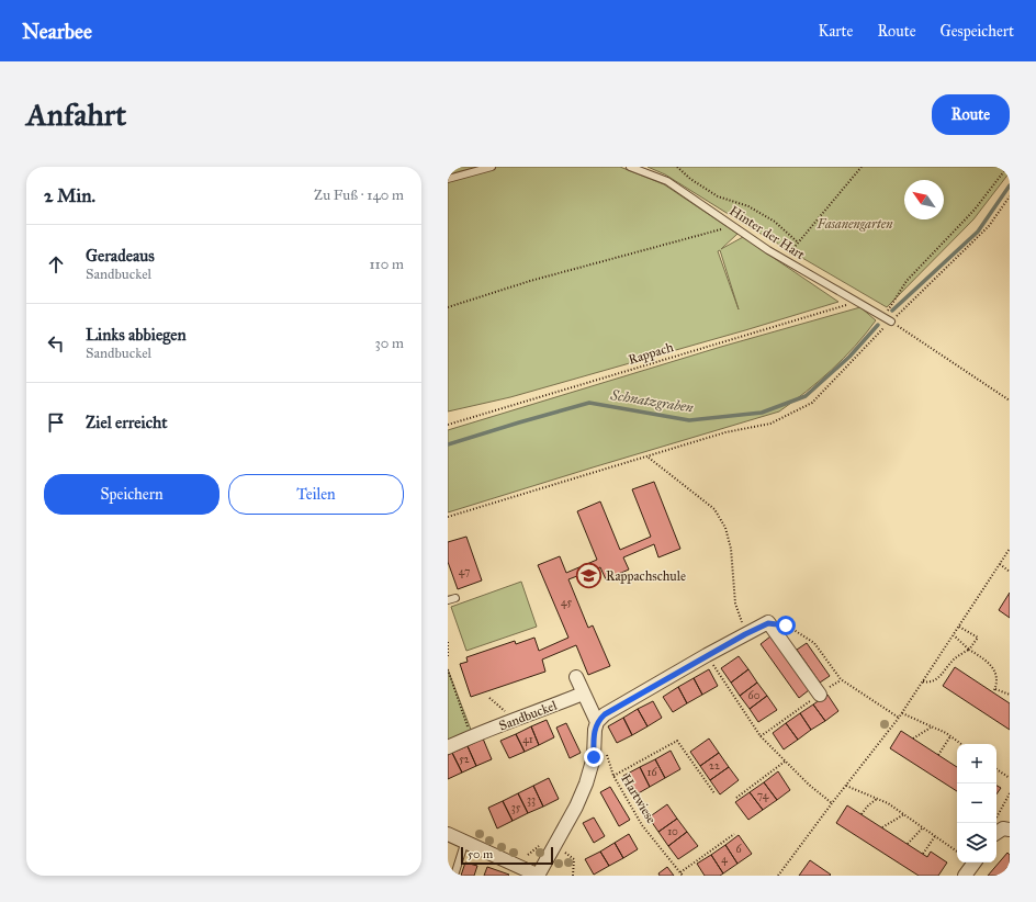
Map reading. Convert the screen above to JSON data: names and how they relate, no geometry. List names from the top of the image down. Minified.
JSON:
{"streets":{"street":["Sandbuckel"],"lane":["Hinter der Hart"],"path":["Rappach","Hartwiese"]},"crossings":[["Hinter der Hart","Rappach"]],"water":["Schnatzgraben"],"parks":["Fasanengarten"],"places":{"school or university":["Rappachschule"]},"house_numbers":["47","45","60","41","52","22","16","74","33","35","10","6","4"],"scale_bar":"50 m","north":"top left","page":{"header":"Nearbee","nav":["Karte","Route","Gespeichert"],"buttons":["Route",["Speichern","Teilen"]],"title":"Anfahrt","heading":["2 Min.","Zu Fuß · 140 m"],"list":[["Geradeaus","Sandbuckel","110 m"],["Links abbiegen","Sandbuckel","30 m"],"Ziel erreicht"],"map_buttons":["+","−"],"scale":"50 m"}}
